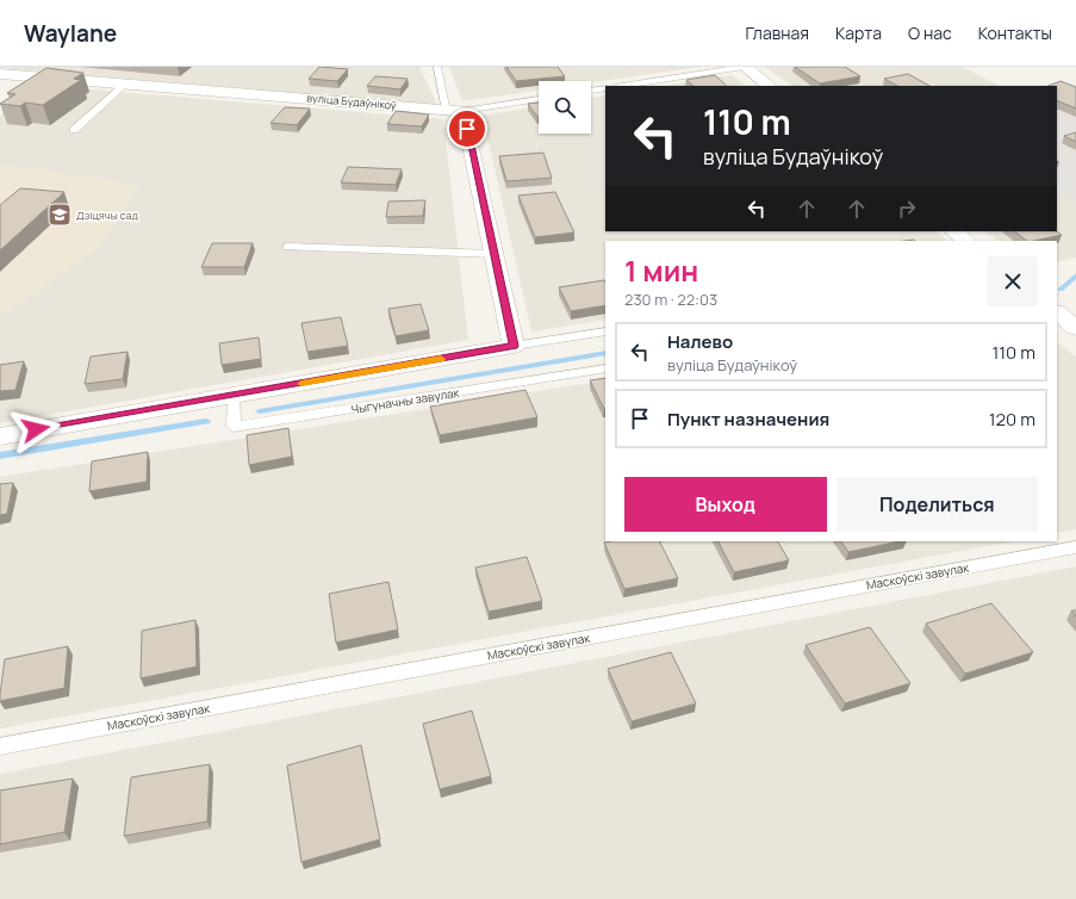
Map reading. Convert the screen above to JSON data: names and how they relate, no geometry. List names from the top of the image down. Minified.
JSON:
{"streets":{"street":["вуліца Будаўнікоў"],"lane":["Чыгуначны завулак","Маскоўскі завулак"]},"places":{"school or university":["Дзіцячы сад"]},"page":{"header":"Waylane","nav":["Главная","Карта","О нас","Контакты"],"turn":["110 m","вуліца Будаўнікоў"],"heading":["1 мин","230 m · 22:03"],"list":[{"name":"Налево","note":"вуліца Будаўнікоў","value":"110 m"},{"name":"Пункт назначения","value":"120 m"}],"buttons":["Выход","Поделиться"]}}
